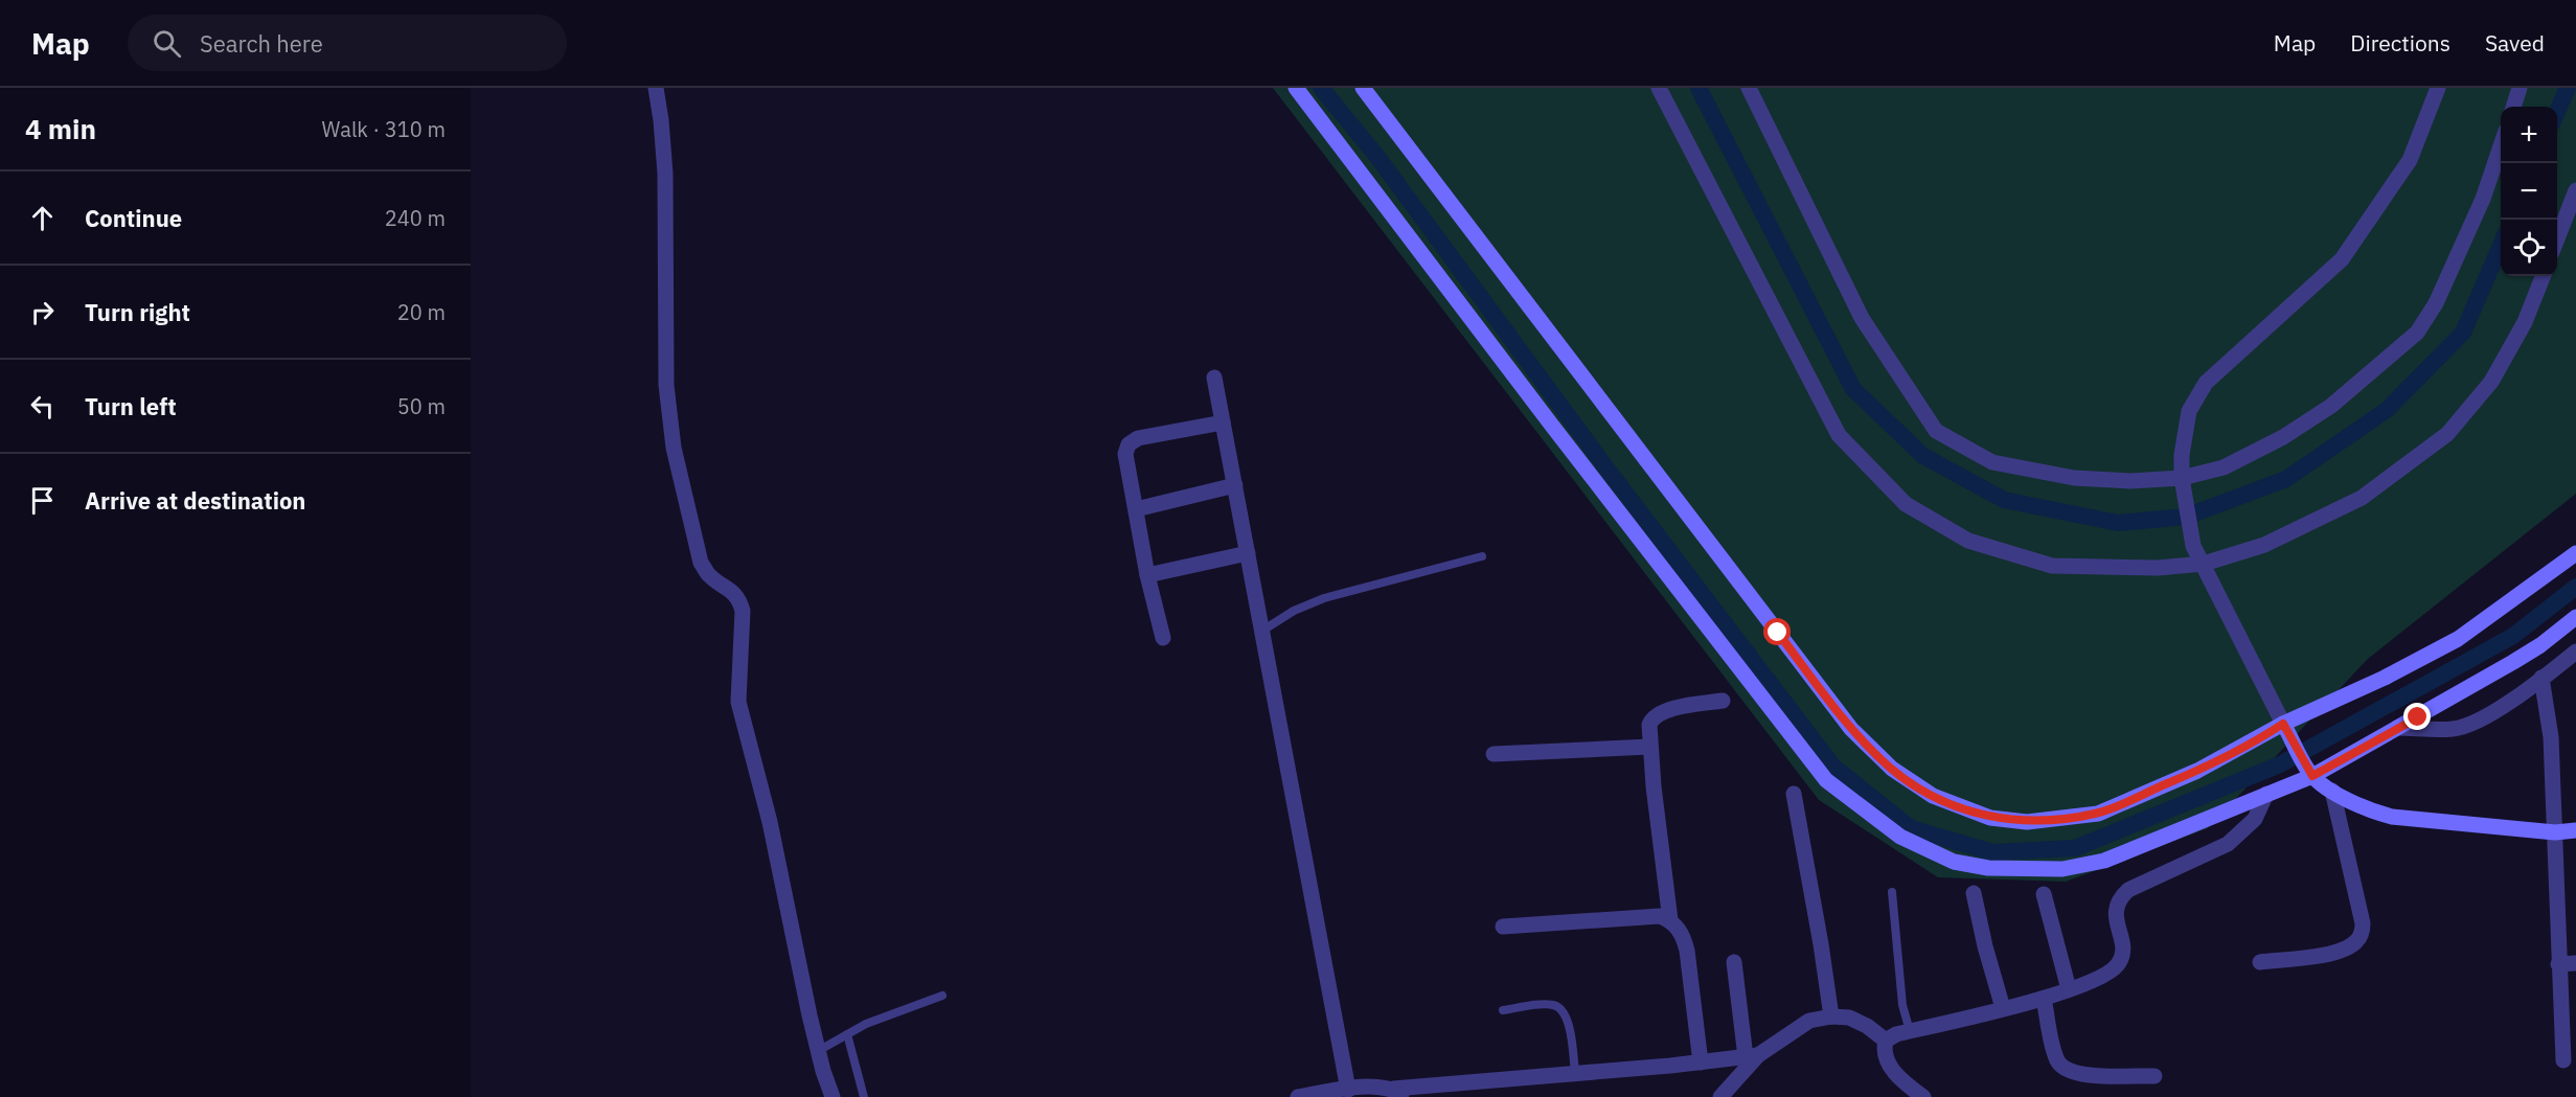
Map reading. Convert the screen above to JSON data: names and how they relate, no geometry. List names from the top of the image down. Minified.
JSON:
{"page":{"header":"Map","search":"Search here","nav":["Map","Directions","Saved"],"heading":["4 min","Walk · 310 m"],"map_buttons":["+","−"],"list":[["Continue","240 m"],["Turn right","20 m"],["Turn left","50 m"],"Arrive at destination"]}}
